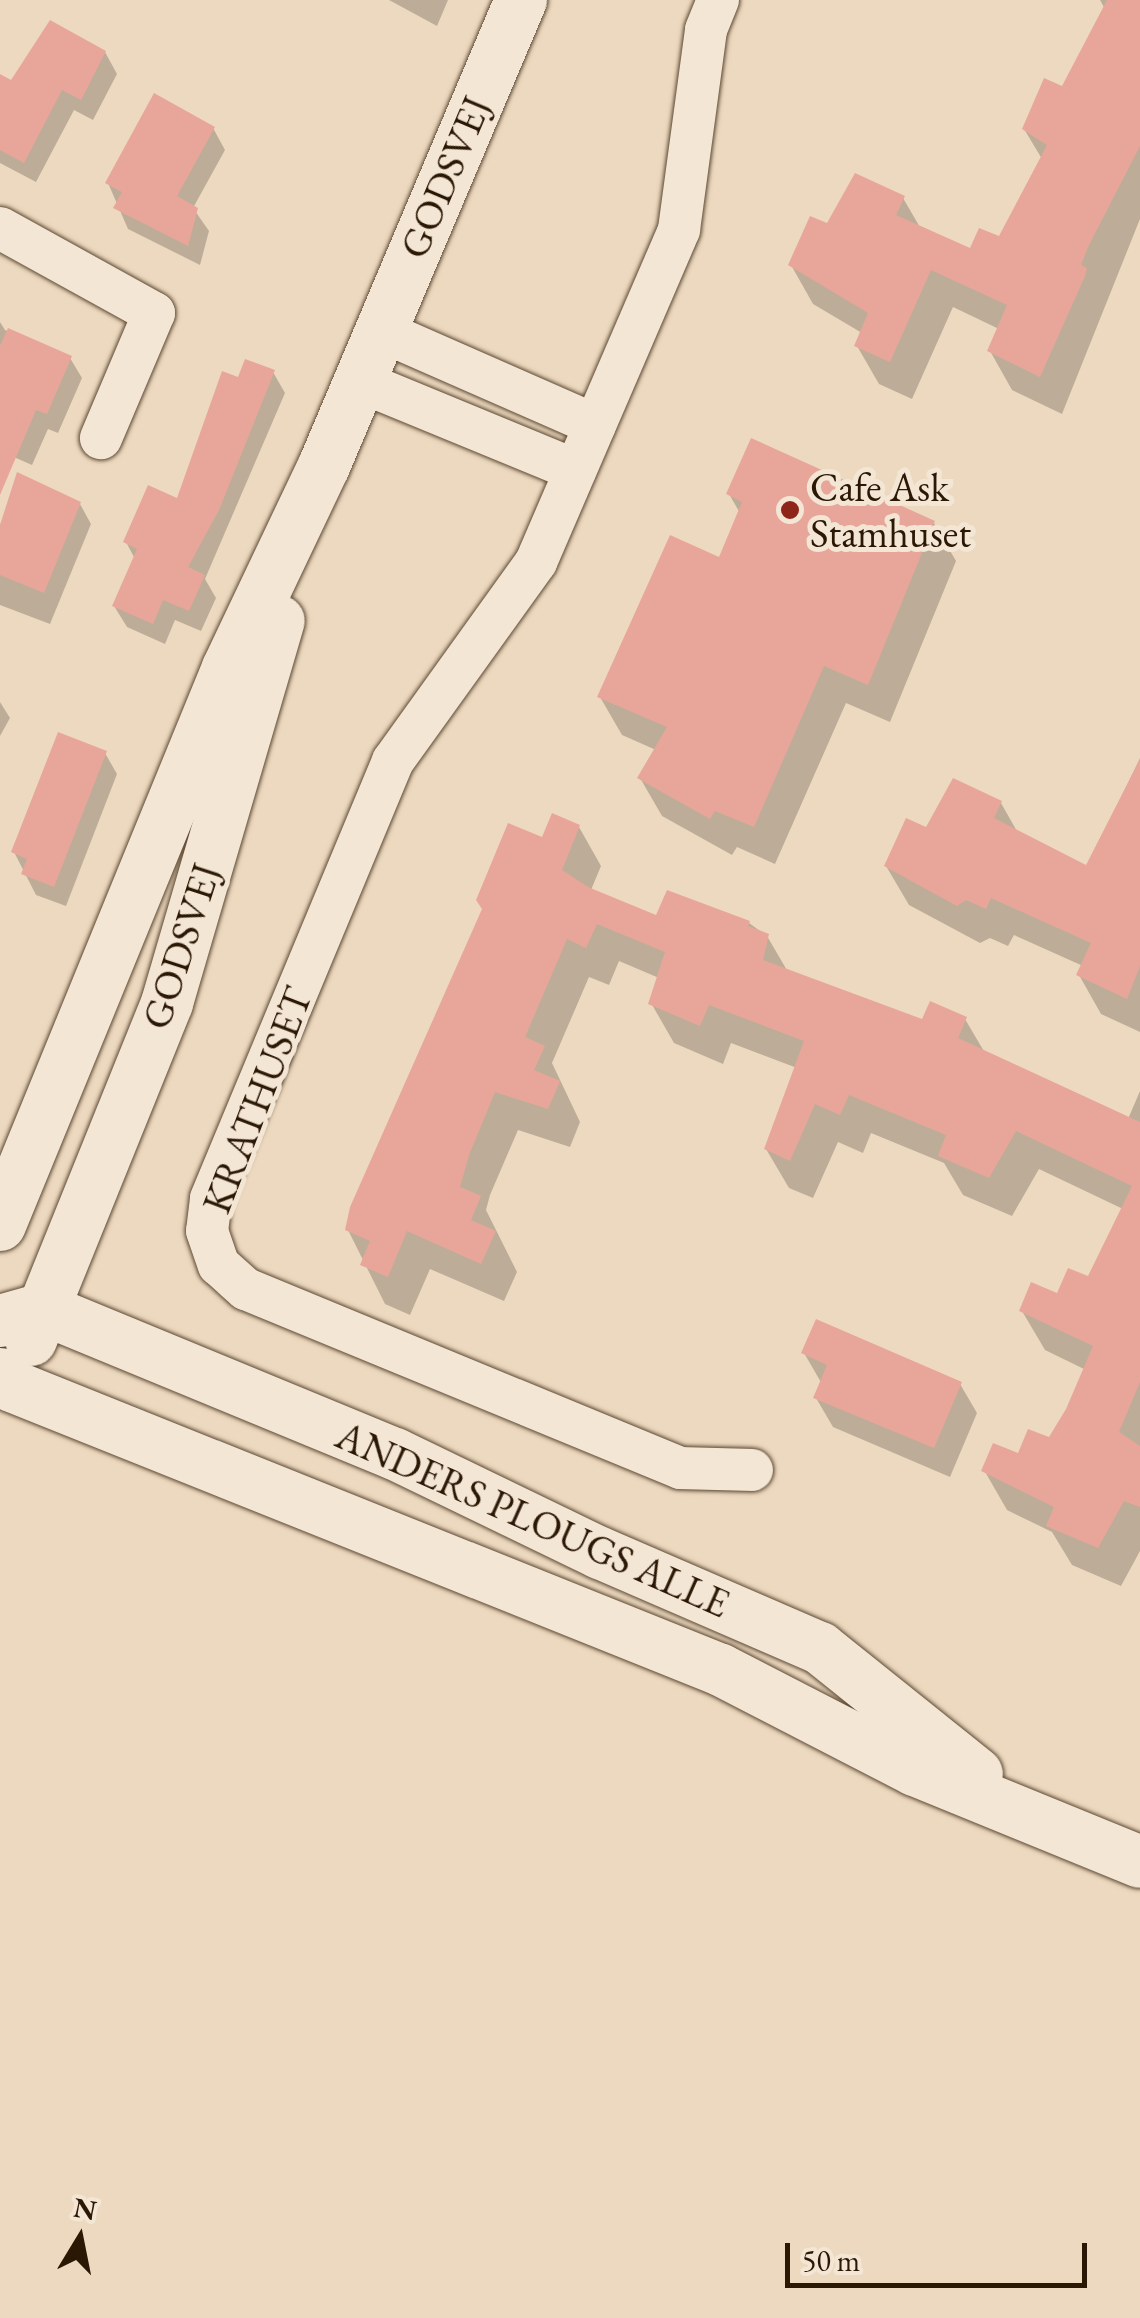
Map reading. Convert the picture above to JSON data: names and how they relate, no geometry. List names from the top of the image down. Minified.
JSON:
{"streets":{"street":["GODSVEJ","KRATHUSET","ANDERS PLOUGS ALLE"]},"crossings":[["GODSVEJ","ANDERS PLOUGS ALLE"]],"places":["Cafe Ask Stamhuset"],"scale_bar":"50 m","north":"top"}
